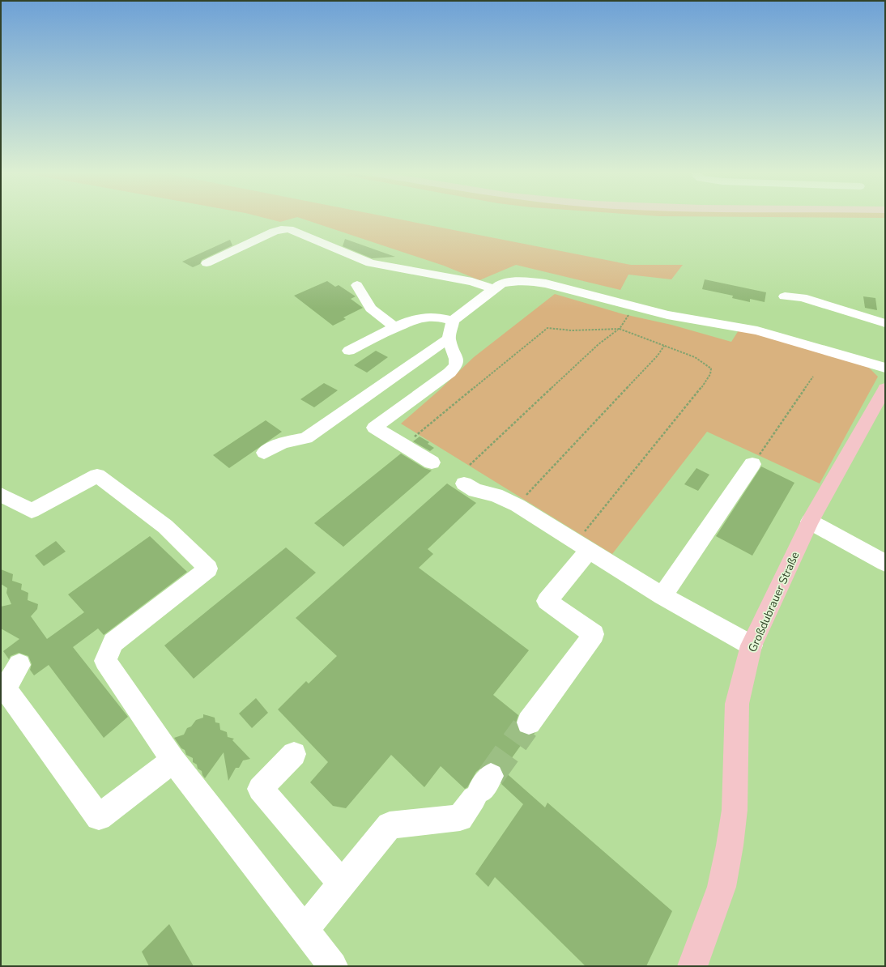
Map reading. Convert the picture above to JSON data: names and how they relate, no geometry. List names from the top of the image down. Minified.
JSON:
{"streets":{"main road":["Großdubrauer Straße"]}}
